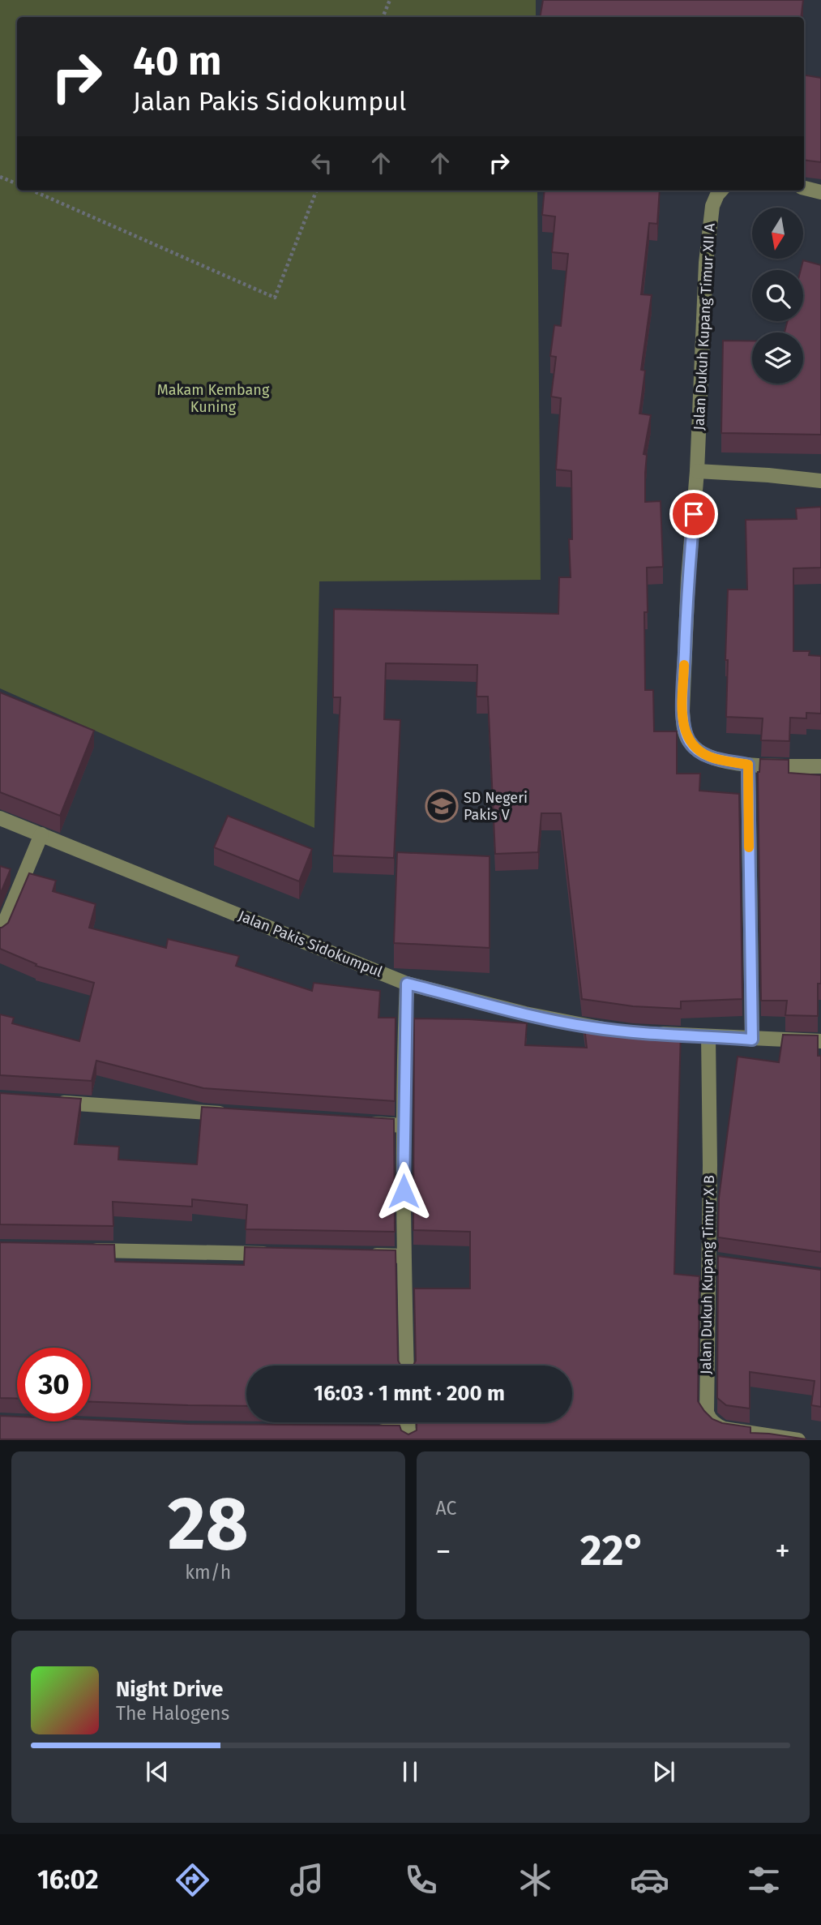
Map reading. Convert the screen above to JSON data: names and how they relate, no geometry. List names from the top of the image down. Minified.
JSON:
{"streets":{"street":["Jalan Dukuh Kupang Timur XII A","Jalan Pakis Sidokumpul","Jalan Dukuh Kupang Timur X B"]},"parks":["Makam Kembang Kuning"],"places":{"school or university":["SD Negeri Pakis V"]},"north":"bottom","page":{"turn":["40 m","Jalan Pakis Sidokumpul"],"limit":"30","trip":"16:03 · 1 mnt · 200 m","tile":[["28","km/h"],"AC"],"heat":["−","22°","+"],"song":["Night Drive","The Halogens"],"tabs":"16:02"}}
